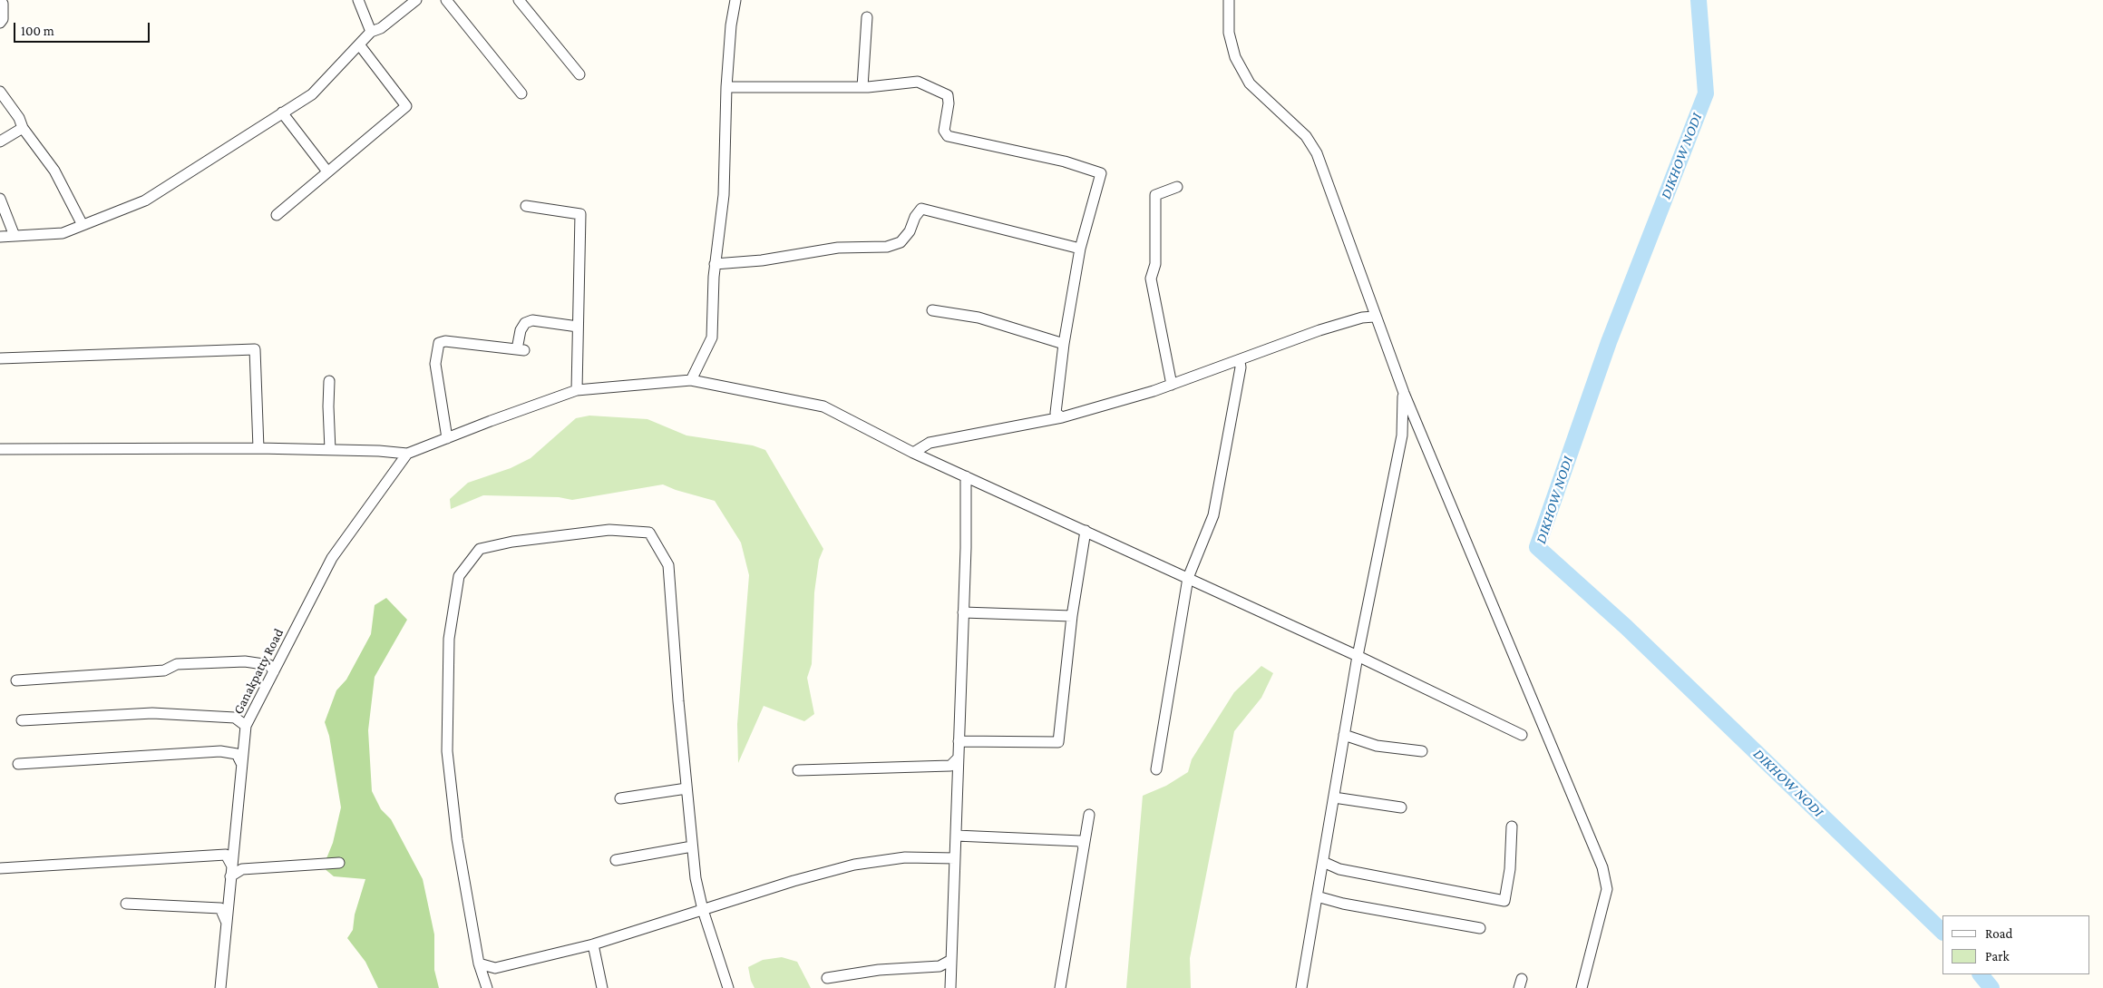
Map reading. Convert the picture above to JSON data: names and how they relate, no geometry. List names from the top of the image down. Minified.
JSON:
{"streets":{"street":["Ganakpatty Road"]},"water":["DIKHOW NODI"],"legend":["Road","Park"],"scale_bar":"100 m"}
